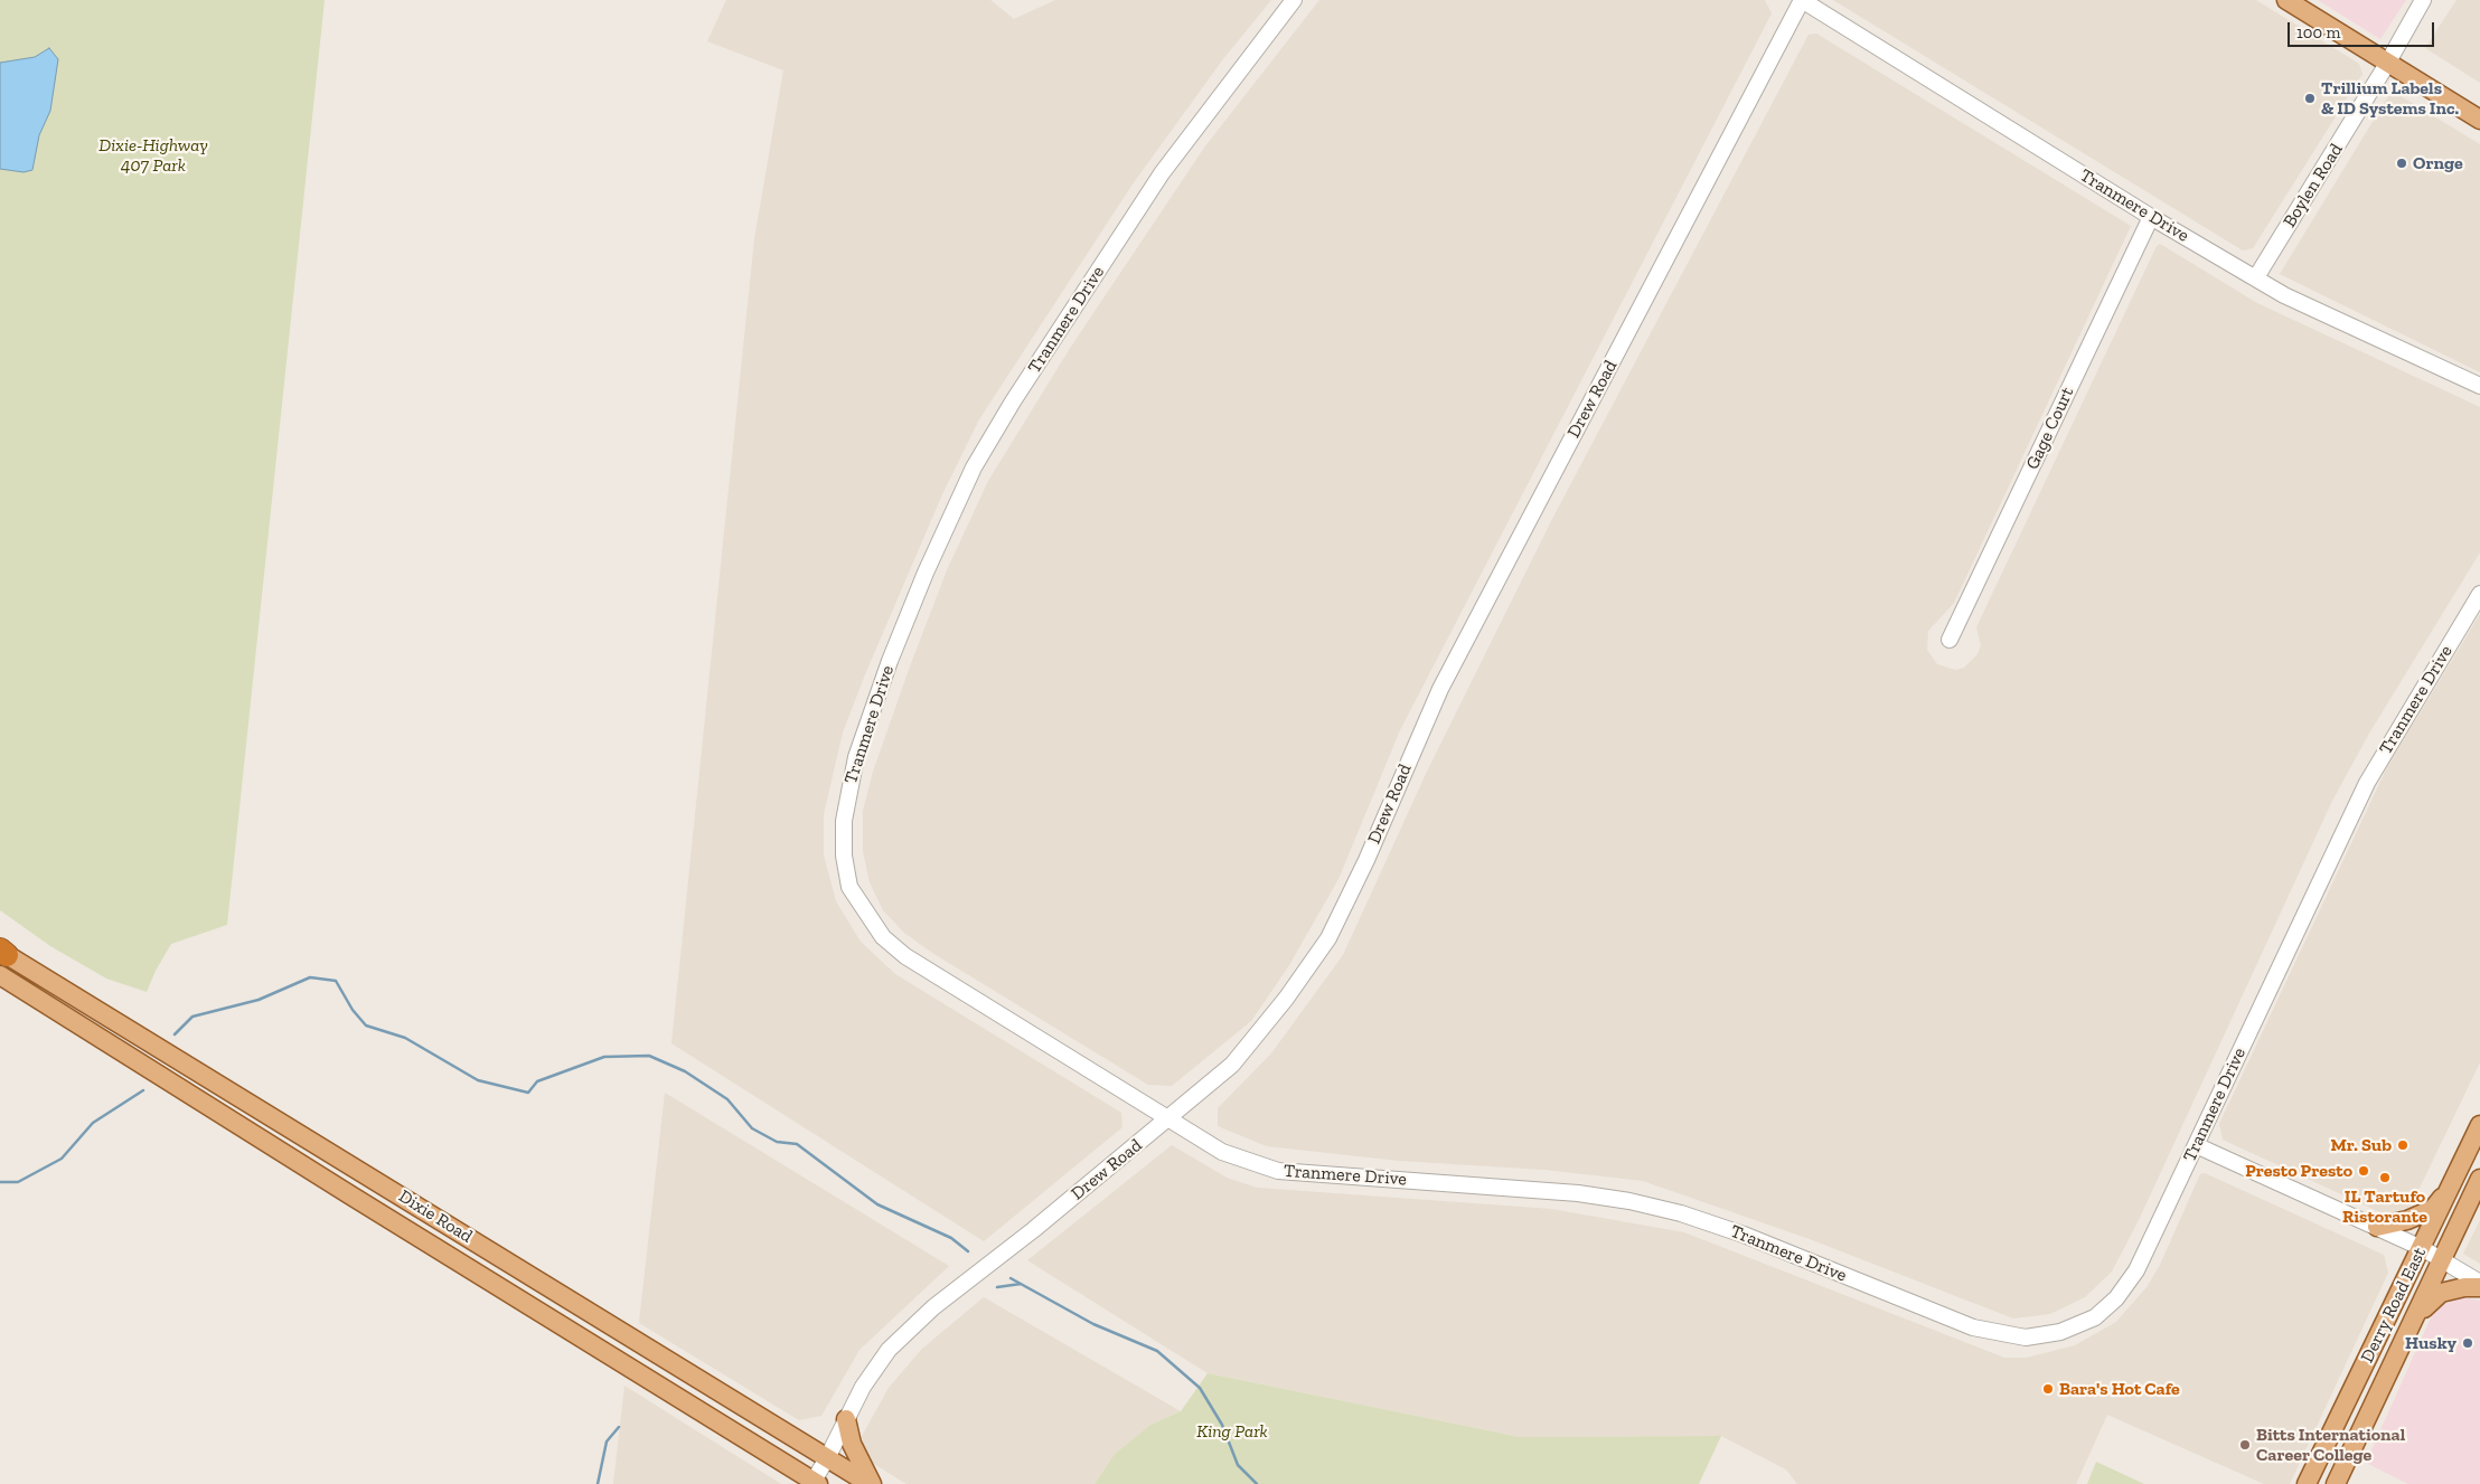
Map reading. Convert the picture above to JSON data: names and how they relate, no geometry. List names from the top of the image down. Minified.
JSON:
{"streets":{"main road":["Dixie Road","Derry Road East"],"street":["Boylen Road","Tranmere Drive","Drew Road","Gage Court"]},"crossings":[["Boylen Road","Tranmere Drive"],["Tranmere Drive","Drew Road"],["Tranmere Drive","Gage Court"],["Drew Road","Dixie Road"]],"parks":["Dixie-Highway 407 Park","King Park"],"places":["Trillium Labels & ID Systems Inc.","Ornge","Mr. Sub","Presto Presto","IL Tartufo Ristorante","Husky","Bara's Hot Cafe","Bitts International Career College"],"scale_bar":"100 m"}
